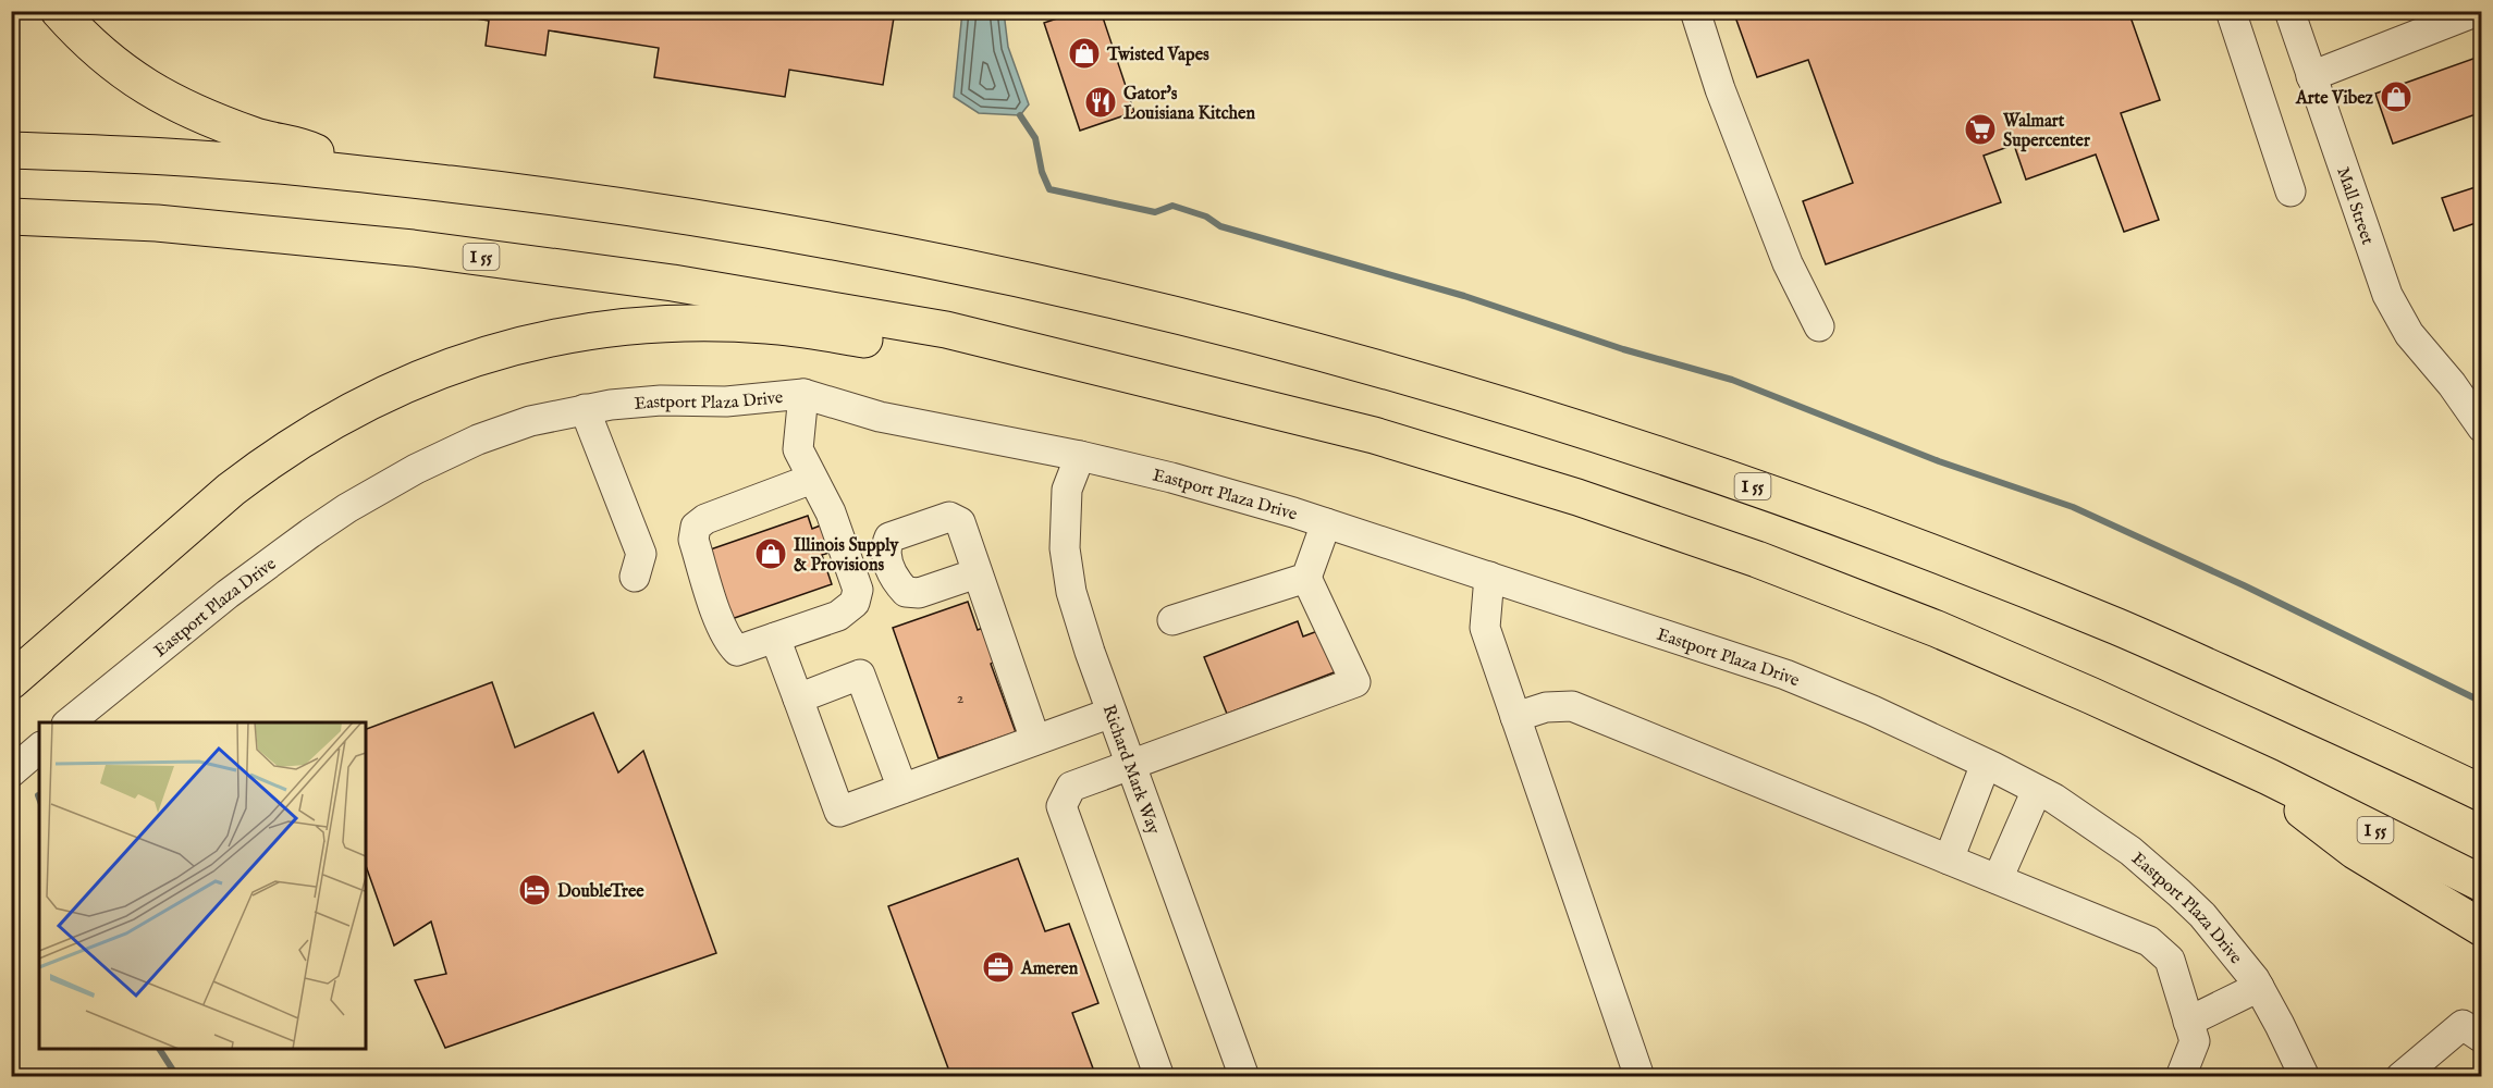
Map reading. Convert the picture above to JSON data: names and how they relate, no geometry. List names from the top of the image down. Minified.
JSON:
{"streets":{"highway":["I 55"],"street":["Mall Street","Eastport Plaza Drive","Richard Mark Way"]},"crossings":[["Eastport Plaza Drive","Richard Mark Way"]],"places":{"shop":["Twisted Vapes","Arte Vibez","Illinois Supply & Provisions"],"restaurant":["Gator's Louisiana Kitchen"],"supermarket":["Walmart Supercenter"],"hotel":["DoubleTree"],"office":["Ameren"]},"house_numbers":["2"]}
